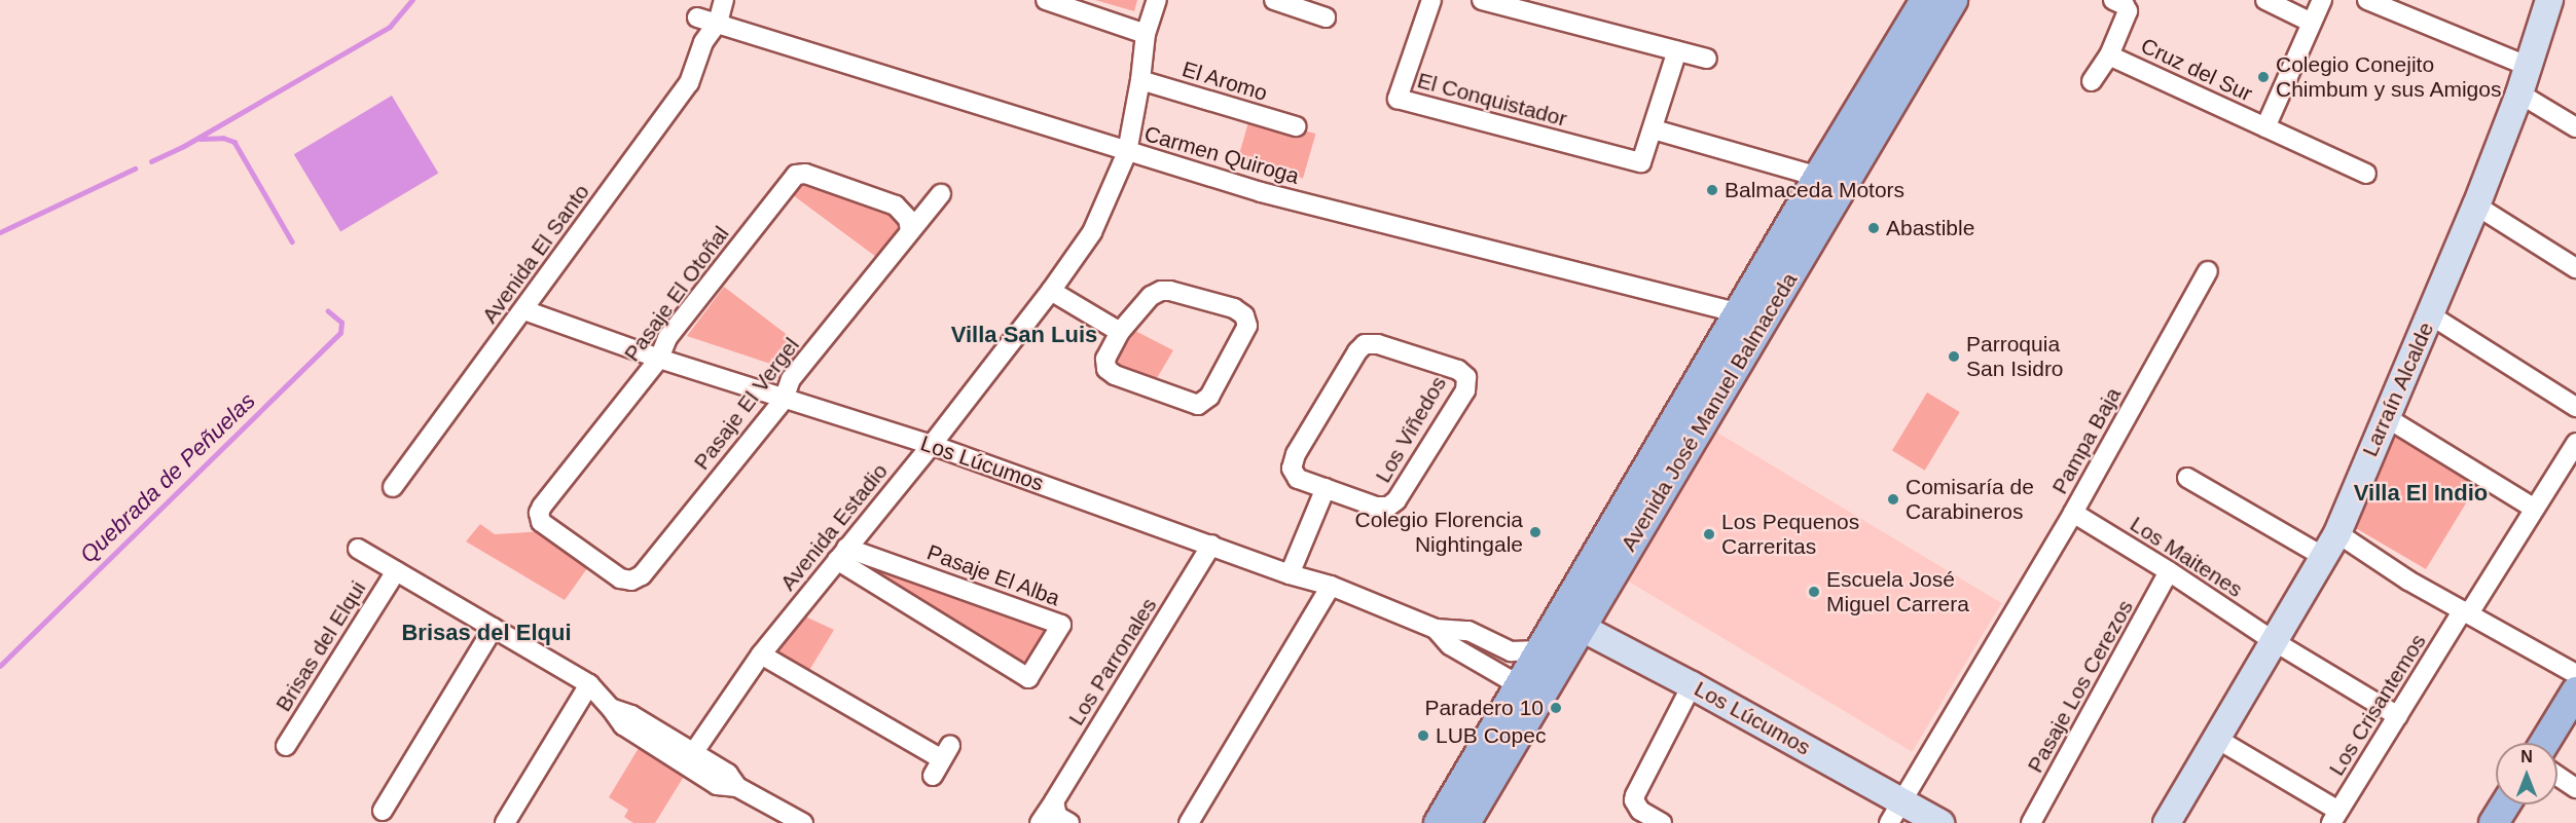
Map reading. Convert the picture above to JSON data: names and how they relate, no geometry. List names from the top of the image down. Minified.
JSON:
{"streets":{"main road":["Avenida José Manuel Balmaceda"],"street":["Cruz del Sur","El Aromo","El Conquistador","Carmen Quiroga","Avenida El Santo","Pasaje El Otoñal","Larraín Alcalde","Pasaje El Vergel","Los Viñedos","Pampa Baja","Los Lúcumos","Avenida Estadio","Los Maitenes","Pasaje El Alba","Brisas del Elqui","Los Parronales","Pasaje Los Cerezos","Los Crisantemos"]},"crossings":[["El Aromo","Avenida Estadio"],["Carmen Quiroga","Avenida El Santo"],["Carmen Quiroga","Avenida José Manuel Balmaceda"],["Carmen Quiroga","Avenida Estadio"],["Avenida El Santo","Los Lúcumos"],["Pasaje El Otoñal","Pasaje El Vergel"],["Pasaje El Otoñal","Los Lúcumos"],["Larraín Alcalde","Los Maitenes"],["Pasaje El Vergel","Los Lúcumos"],["Avenida José Manuel Balmaceda","Los Lúcumos"],["Pampa Baja","Los Lúcumos"],["Pampa Baja","Los Maitenes"],["Los Lúcumos","Avenida Estadio"],["Los Lúcumos","Los Parronales"],["Avenida Estadio","Pasaje El Alba"],["Avenida Estadio","Brisas del Elqui"],["Los Maitenes","Pasaje Los Cerezos"],["Los Maitenes","Los Crisantemos"]],"districts":["Villa San Luis","Villa El Indio","Brisas del Elqui"],"water":["Quebrada de Peñuelas"],"places":["Colegio Conejito Chimbum y sus Amigos","Balmaceda Motors","Abastible","Parroquia San Isidro","Comisaría de Carabineros","Colegio Florencia Nightingale","Los Pequenos Carreritas","Escuela José Miguel Carrera","Paradero 10","LUB Copec"],"north":"top"}
